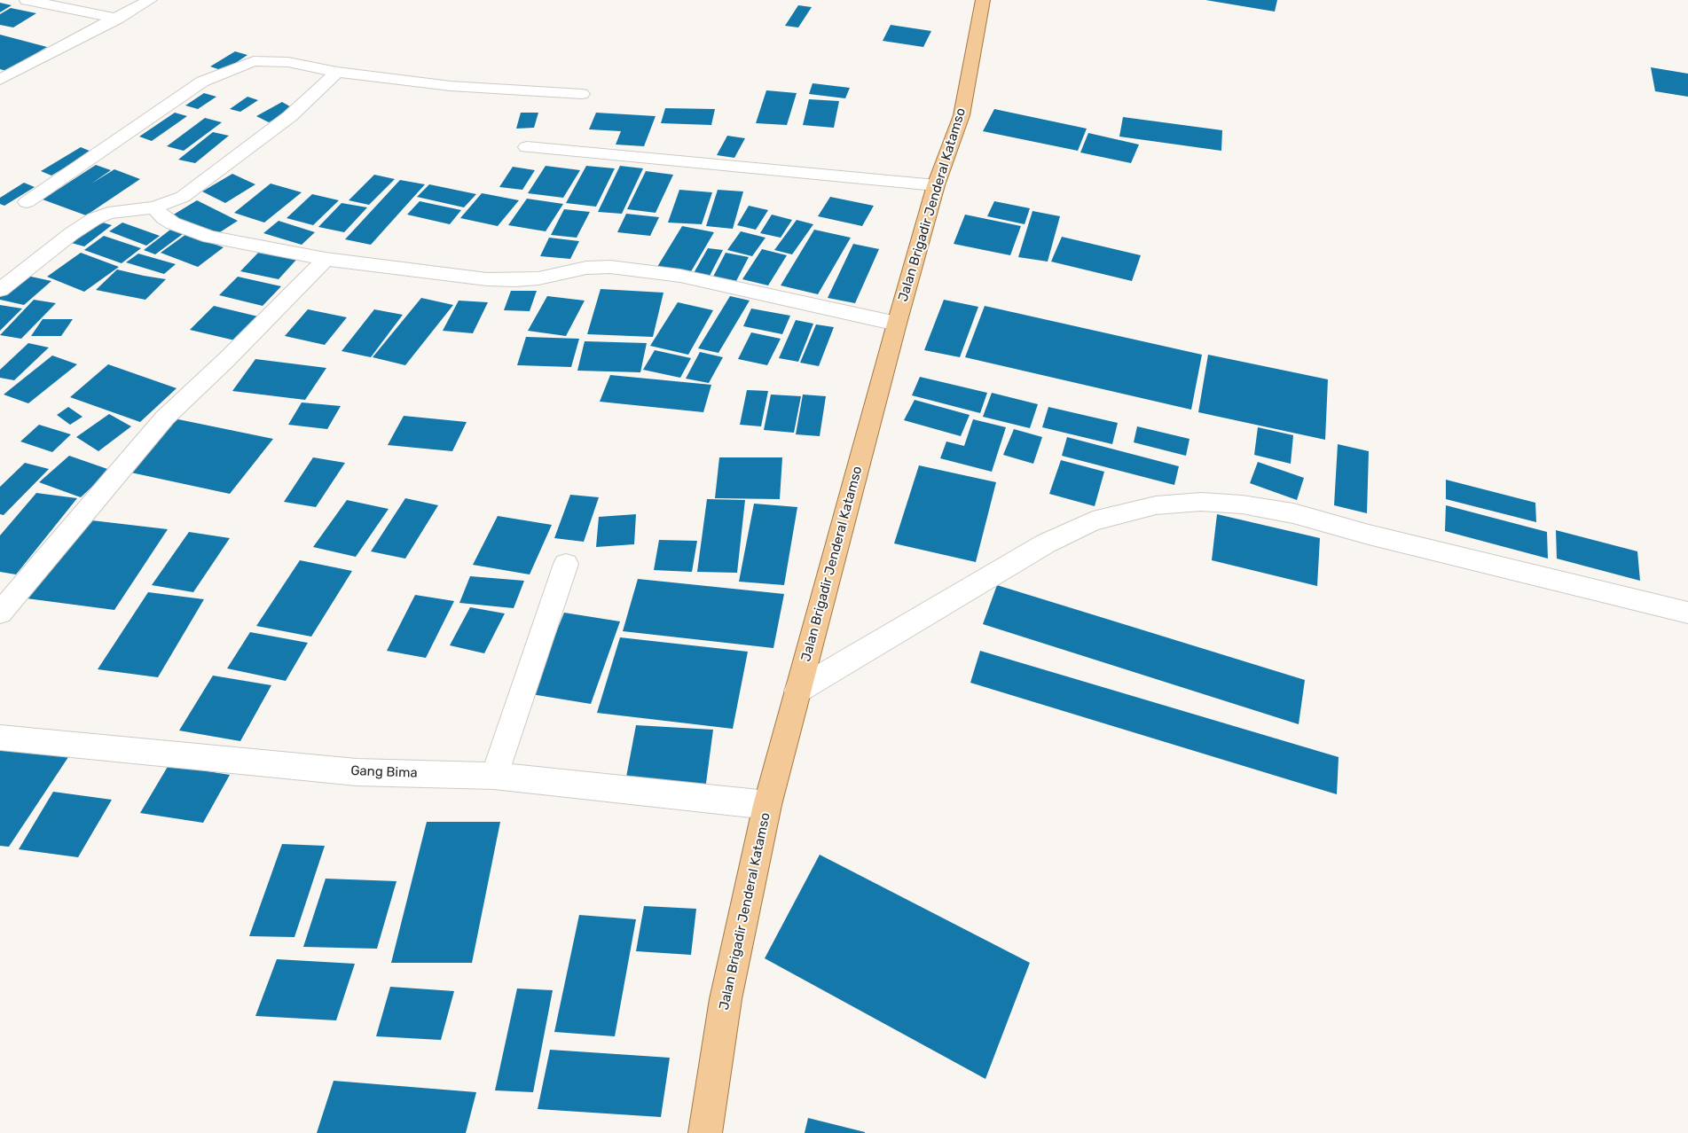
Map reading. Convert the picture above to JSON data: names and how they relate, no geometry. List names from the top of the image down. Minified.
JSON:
{"streets":{"main road":["Jalan Brigadir Jenderal Katamso"],"street":["Gang Bima"]},"crossings":[["Jalan Brigadir Jenderal Katamso","Gang Bima"]]}
